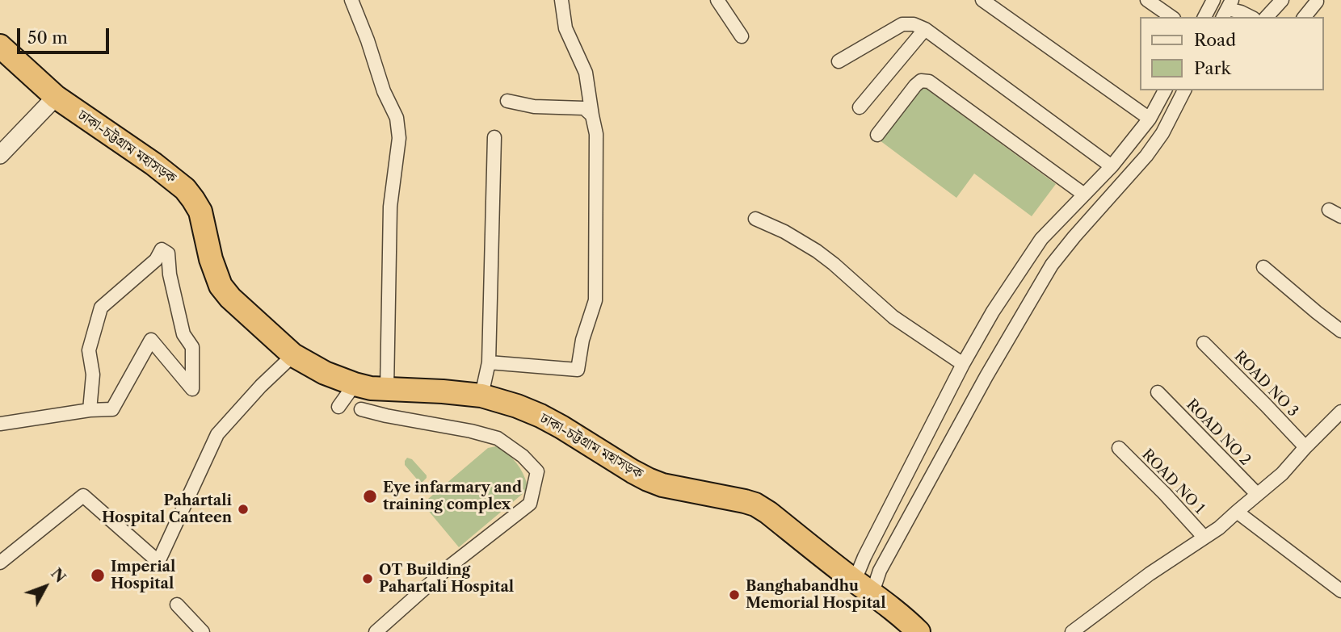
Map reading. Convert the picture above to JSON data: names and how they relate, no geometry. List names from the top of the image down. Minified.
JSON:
{"streets":{"highway":["ঢাকা-চট্টগ্রাম মহাসড়ক"],"street":["ROAD NO 3","ROAD NO 2","ROAD NO 1"]},"places":["Eye infarmary and training complex","Pahartali Hospital Canteen","Imperial Hospital","OT Building Pahartali Hospital","Banghabandhu Memorial Hospital"],"legend":["Road","Park"],"scale_bar":"50 m","north":"top right"}
